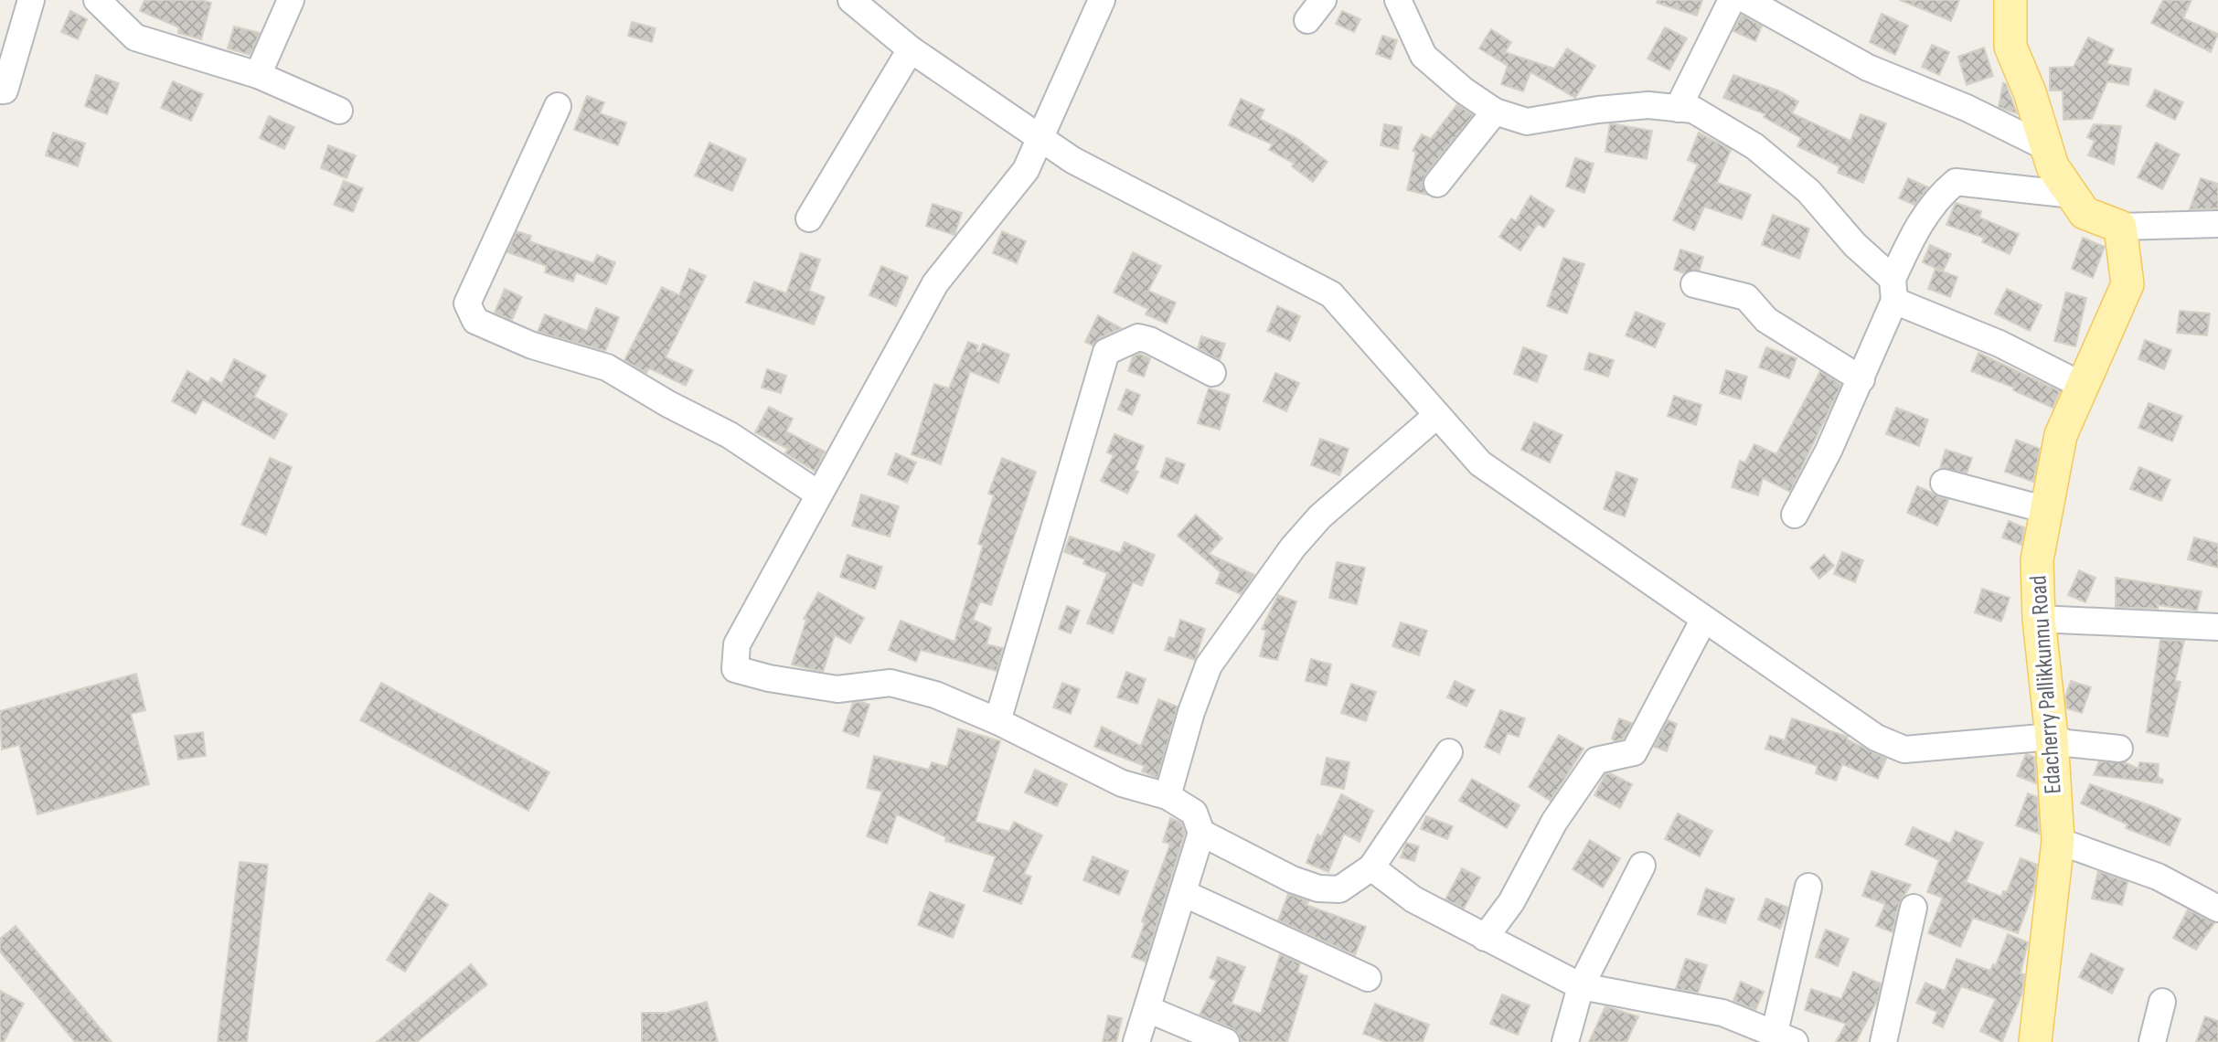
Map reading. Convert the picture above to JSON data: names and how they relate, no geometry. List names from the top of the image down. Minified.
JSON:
{"streets":{"main road":["Edacherry Pallikkunnu Road"]}}
